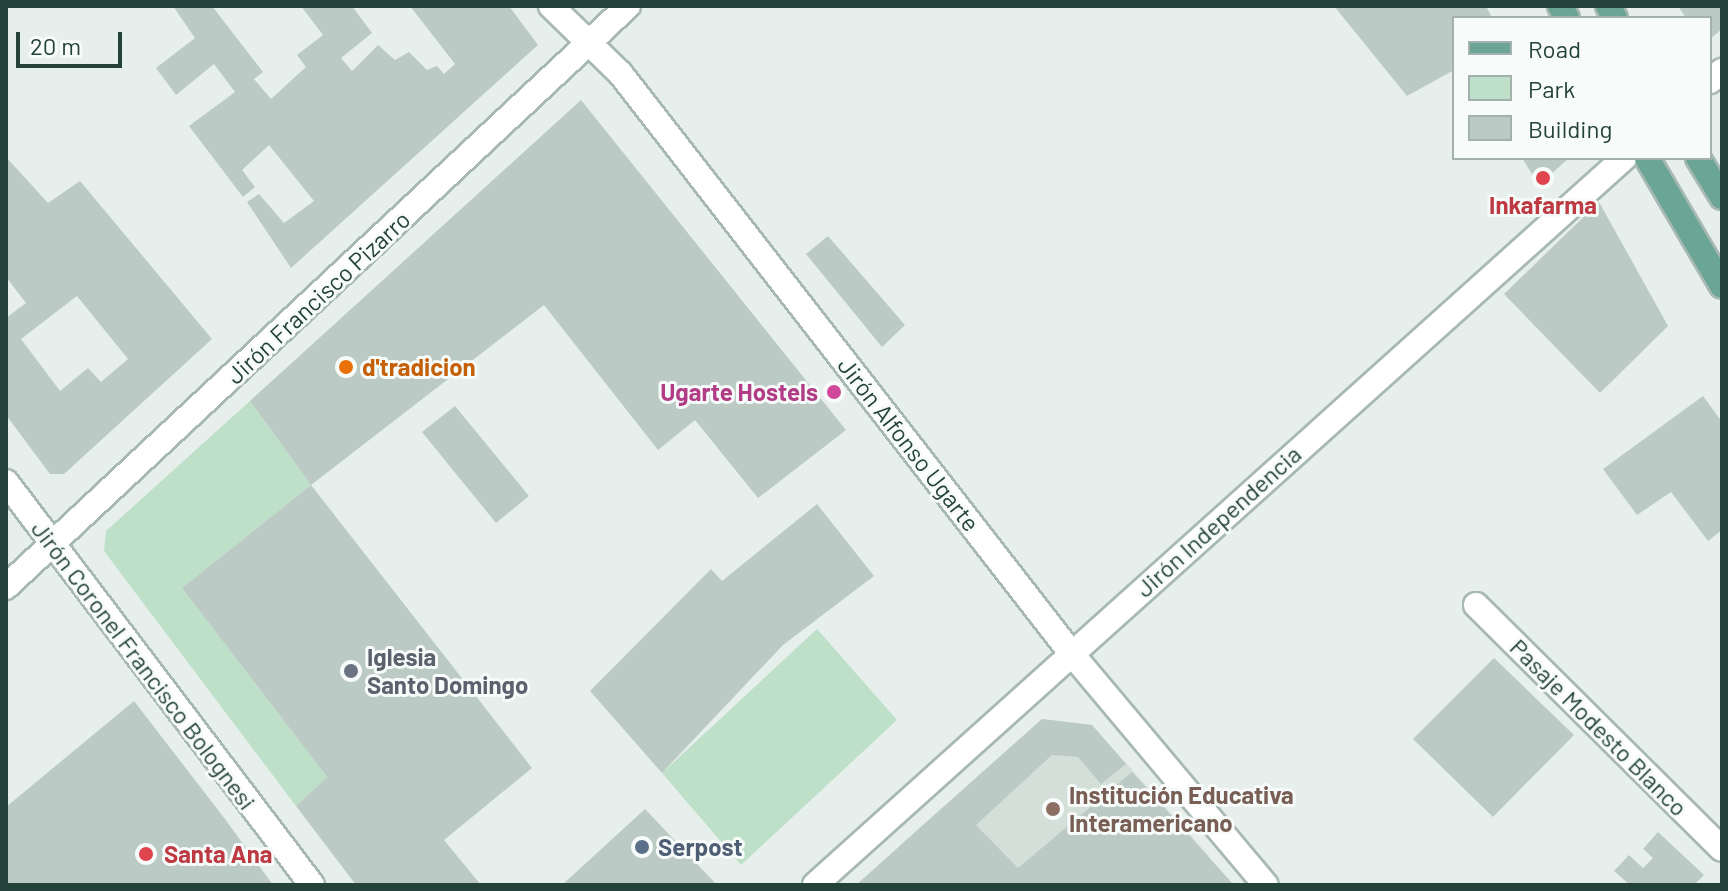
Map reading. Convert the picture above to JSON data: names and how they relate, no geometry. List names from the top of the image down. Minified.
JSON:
{"streets":{"street":["Jirón Francisco Pizarro","Jirón Alfonso Ugarte","Jirón Independencia","Jirón Coronel Francisco Bolognesi","Pasaje Modesto Blanco"]},"crossings":[["Jirón Francisco Pizarro","Jirón Alfonso Ugarte"],["Jirón Francisco Pizarro","Jirón Coronel Francisco Bolognesi"],["Jirón Alfonso Ugarte","Jirón Independencia"]],"places":["Inkafarma","d'tradicion","Ugarte Hostels","Iglesia Santo Domingo","Institución Educativa Interamericano","Serpost","Santa Ana"],"legend":["Road","Park","Building"],"scale_bar":"20 m"}
